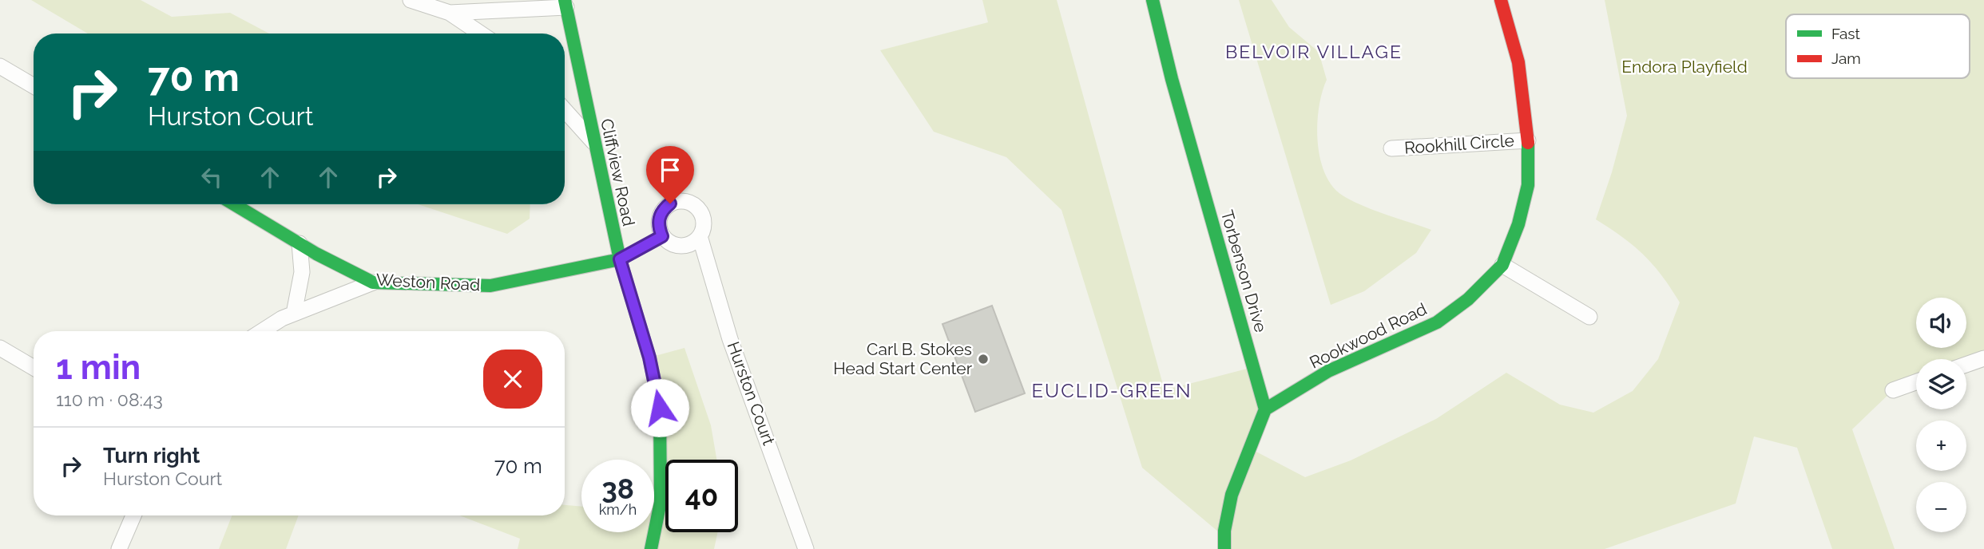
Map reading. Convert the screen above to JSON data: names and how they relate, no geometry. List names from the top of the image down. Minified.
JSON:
{"streets":{"street":["Rookhill Circle","Cliffview Road","Torbenson Drive","Weston Road","Rookwood Road","Hurston Court"]},"crossings":[["Rookhill Circle","Rookwood Road"],["Cliffview Road","Weston Road"],["Torbenson Drive","Rookwood Road"]],"districts":["BELVOIR VILLAGE","EUCLID-GREEN"],"parks":["Endora Playfield"],"places":["Carl B. Stokes Head Start Center"],"legend":["Fast","Jam"],"page":{"turn":["70 m","Hurston Court"],"map_buttons":["+","−"],"heading":["1 min","110 m · 08:43"],"list":[{"name":"Turn right","note":"Hurston Court","value":"70 m"}],"speed":"38 km/h","limit":"40"}}
